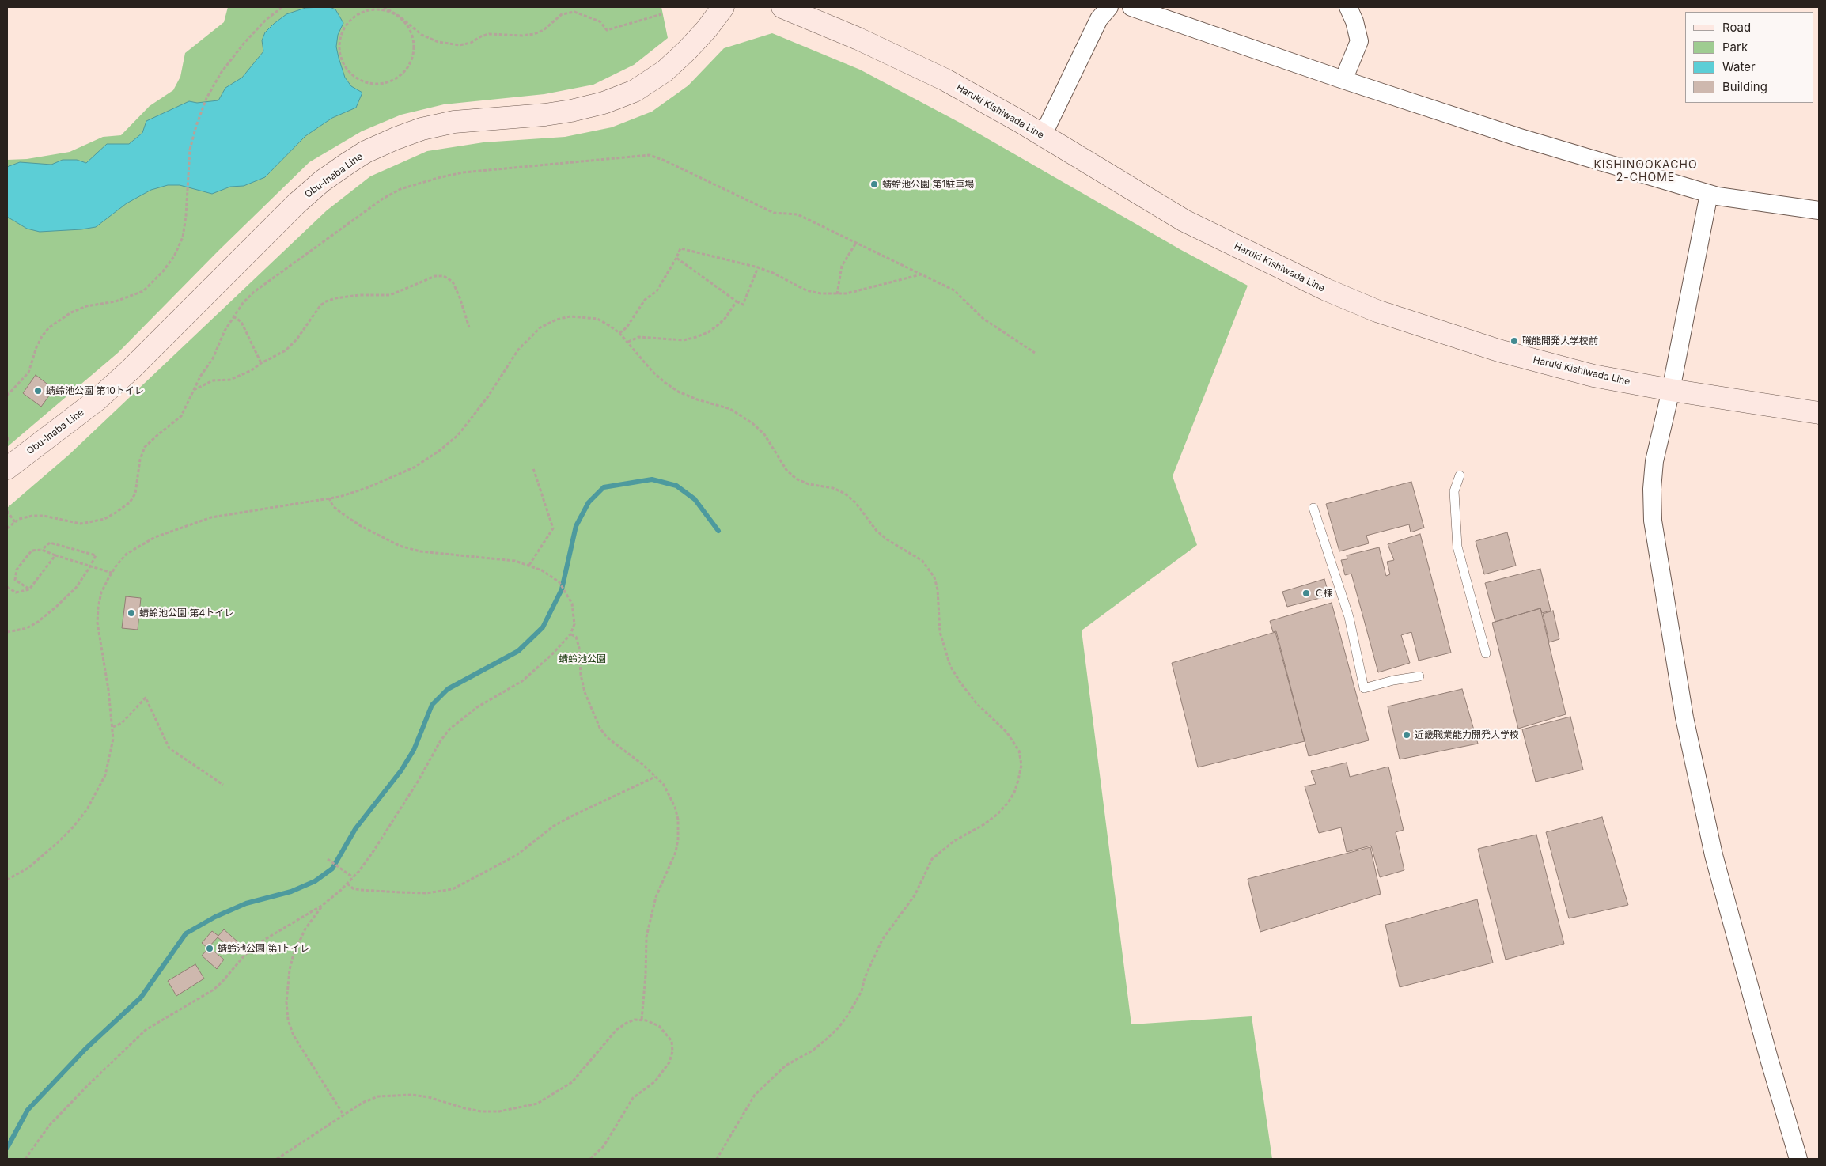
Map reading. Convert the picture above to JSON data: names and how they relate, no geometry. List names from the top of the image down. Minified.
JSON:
{"streets":{"main road":["Haruki Kishiwada Line","Obu-Inaba Line"]},"districts":["KISHINOOKACHO 2-CHOME"],"parks":["蜻蛉池公園"],"places":["蜻蛉池公園 第1駐車場","職能開発大学校前","蜻蛉池公園 第10トイレ","Ｃ棟","蜻蛉池公園 第4トイレ","近畿職業能力開発大学校","蜻蛉池公園 第1トイレ"],"legend":["Road","Park","Water","Building"]}
